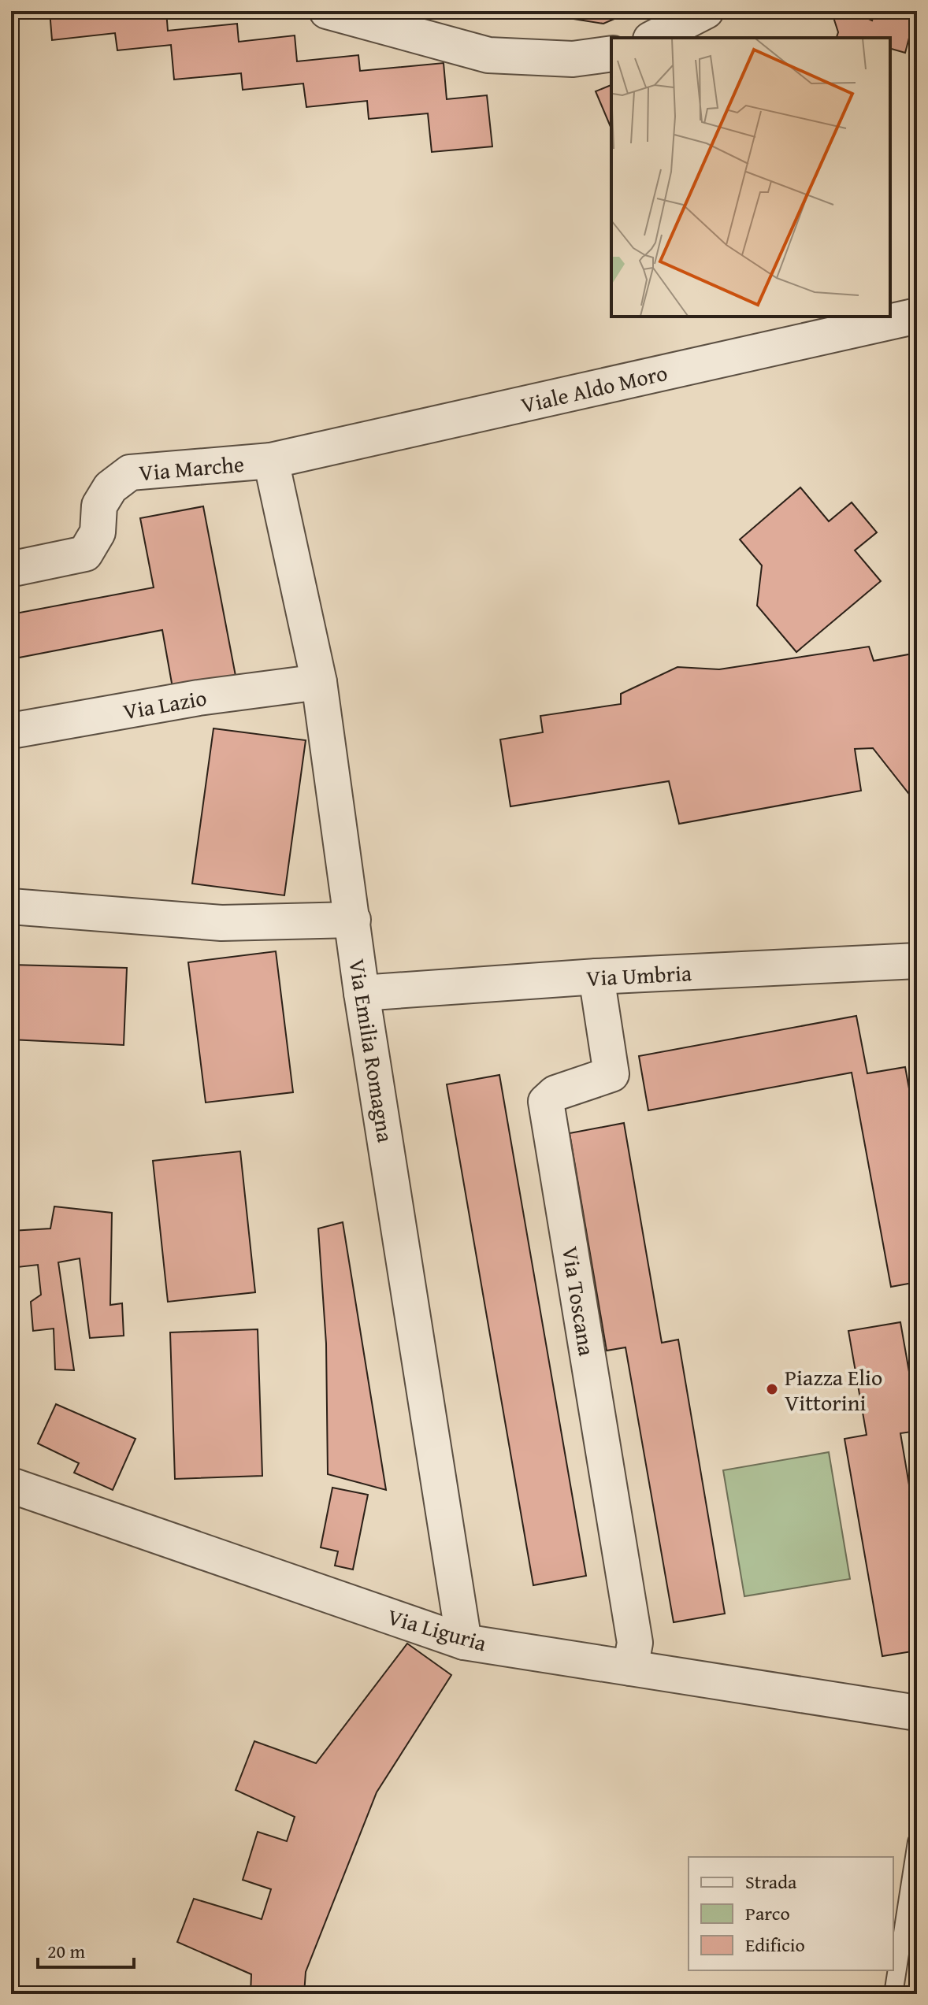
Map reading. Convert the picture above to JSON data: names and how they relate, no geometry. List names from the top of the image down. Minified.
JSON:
{"streets":{"street":["Viale Aldo Moro","Via Marche","Via Lazio","Via Umbria","Via Emilia Romagna","Via Toscana","Via Liguria"]},"crossings":[["Viale Aldo Moro","Via Marche"],["Viale Aldo Moro","Via Emilia Romagna"],["Via Marche","Via Emilia Romagna"],["Via Lazio","Via Emilia Romagna"],["Via Umbria","Via Emilia Romagna"],["Via Umbria","Via Toscana"],["Via Emilia Romagna","Via Liguria"],["Via Toscana","Via Liguria"]],"places":["Piazza Elio Vittorini"],"legend":["Strada","Parco","Edificio"],"scale_bar":"20 m"}
